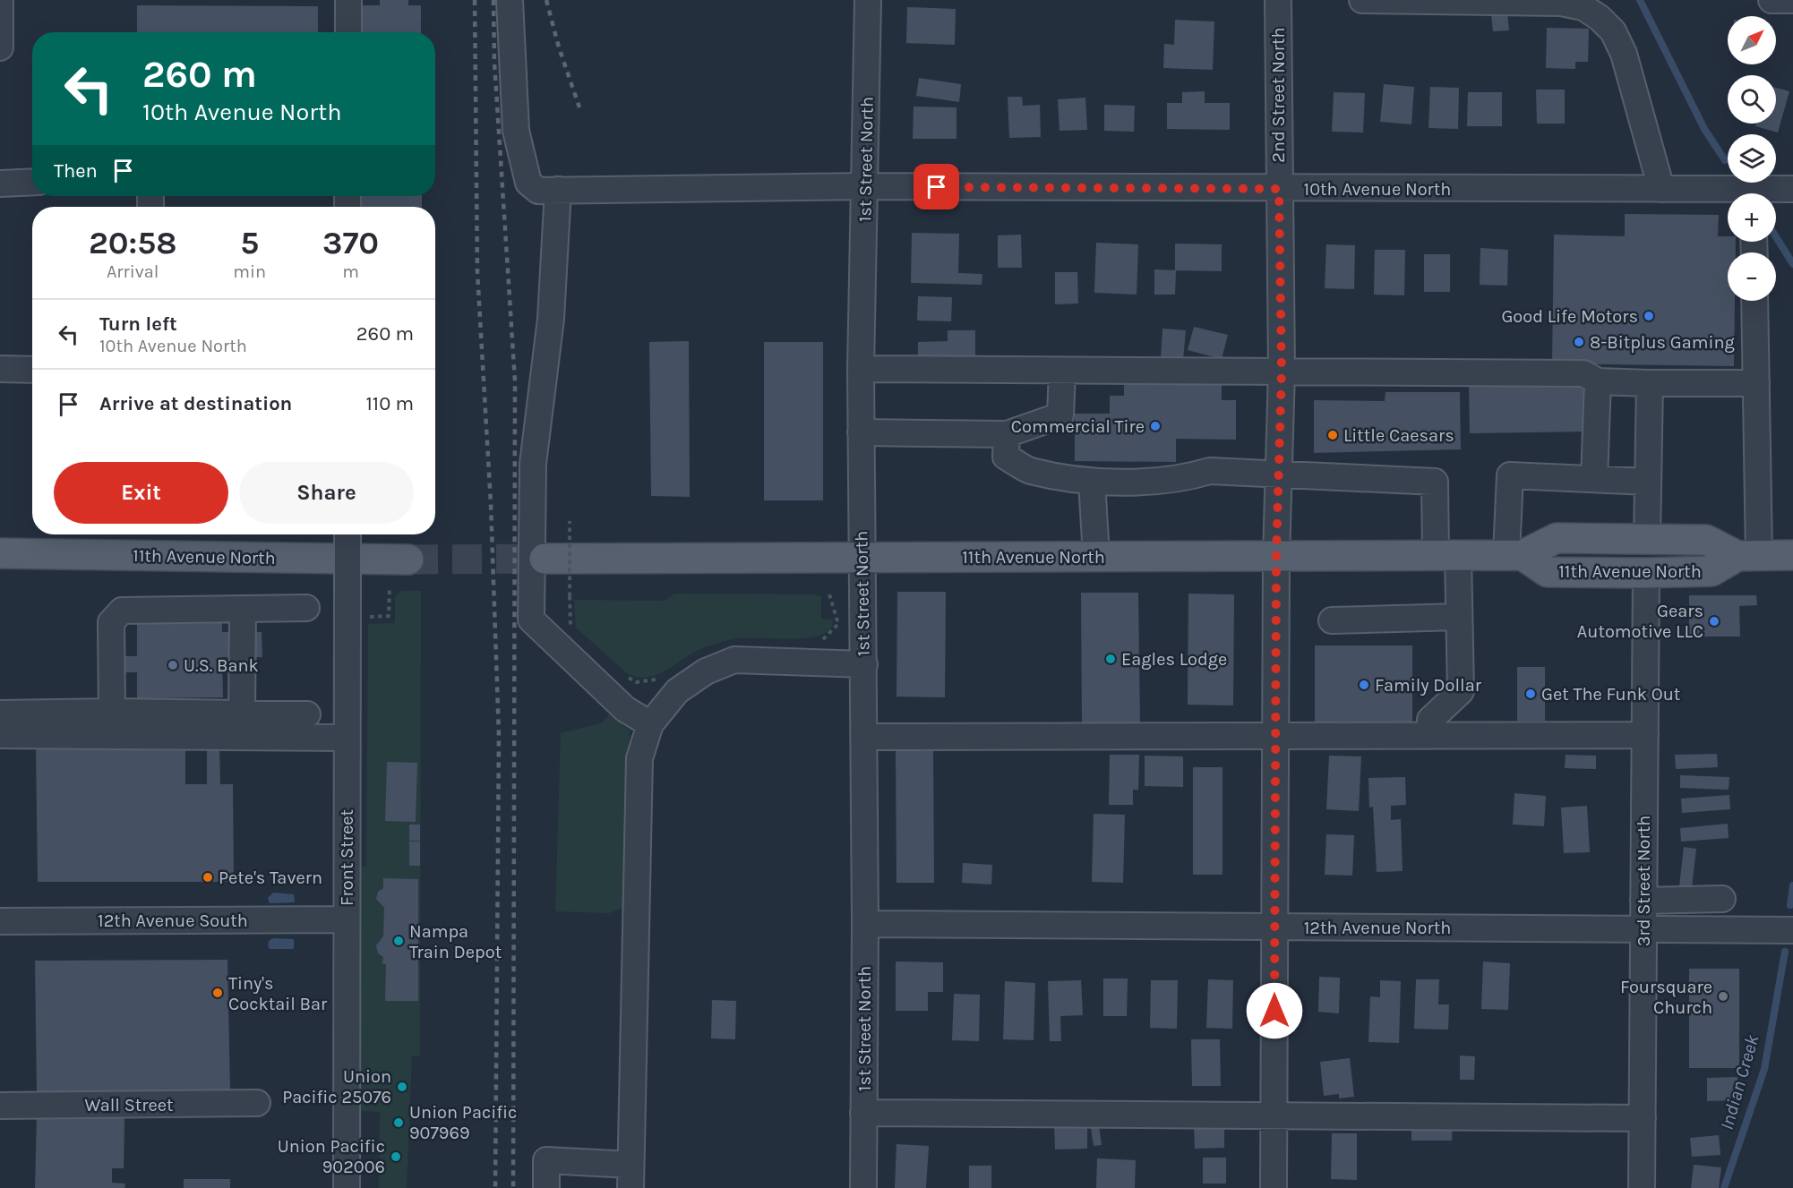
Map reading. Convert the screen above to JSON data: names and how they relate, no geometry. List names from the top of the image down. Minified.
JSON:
{"streets":{"main road":["11th Avenue North"],"street":["2nd Street North","1st Street North","10th Avenue North","Front Street","3rd Street North","12th Avenue South","12th Avenue North","Wall Street"]},"crossings":[["2nd Street North","10th Avenue North"],["2nd Street North","11th Avenue North"],["2nd Street North","12th Avenue North"],["1st Street North","10th Avenue North"],["1st Street North","11th Avenue North"],["1st Street North","12th Avenue North"],["11th Avenue North","3rd Street North"],["Front Street","12th Avenue South"],["3rd Street North","12th Avenue North"]],"water":["Indian Creek"],"places":["Good Life Motors","8-Bitplus Gaming","Commercial Tire","Little Caesars","Gears Automotive LLC","Eagles Lodge","U.S. Bank","Family Dollar","Get The Funk Out","Pete's Tavern","Nampa Train Depot","Tiny's Cocktail Bar","Foursquare Church","Union Pacific 25076","Union Pacific 907969","Union Pacific 902006"],"north":"top right","page":{"map_buttons":["+","−"],"turn":["260 m","10th Avenue North"],"then":"Then","eta":["20:58","Arrival","5","min","370","m"],"list":[{"name":"Turn left","note":"10th Avenue North","value":"260 m"},{"name":"Arrive at destination","value":"110 m"}],"buttons":["Exit","Share"]}}
